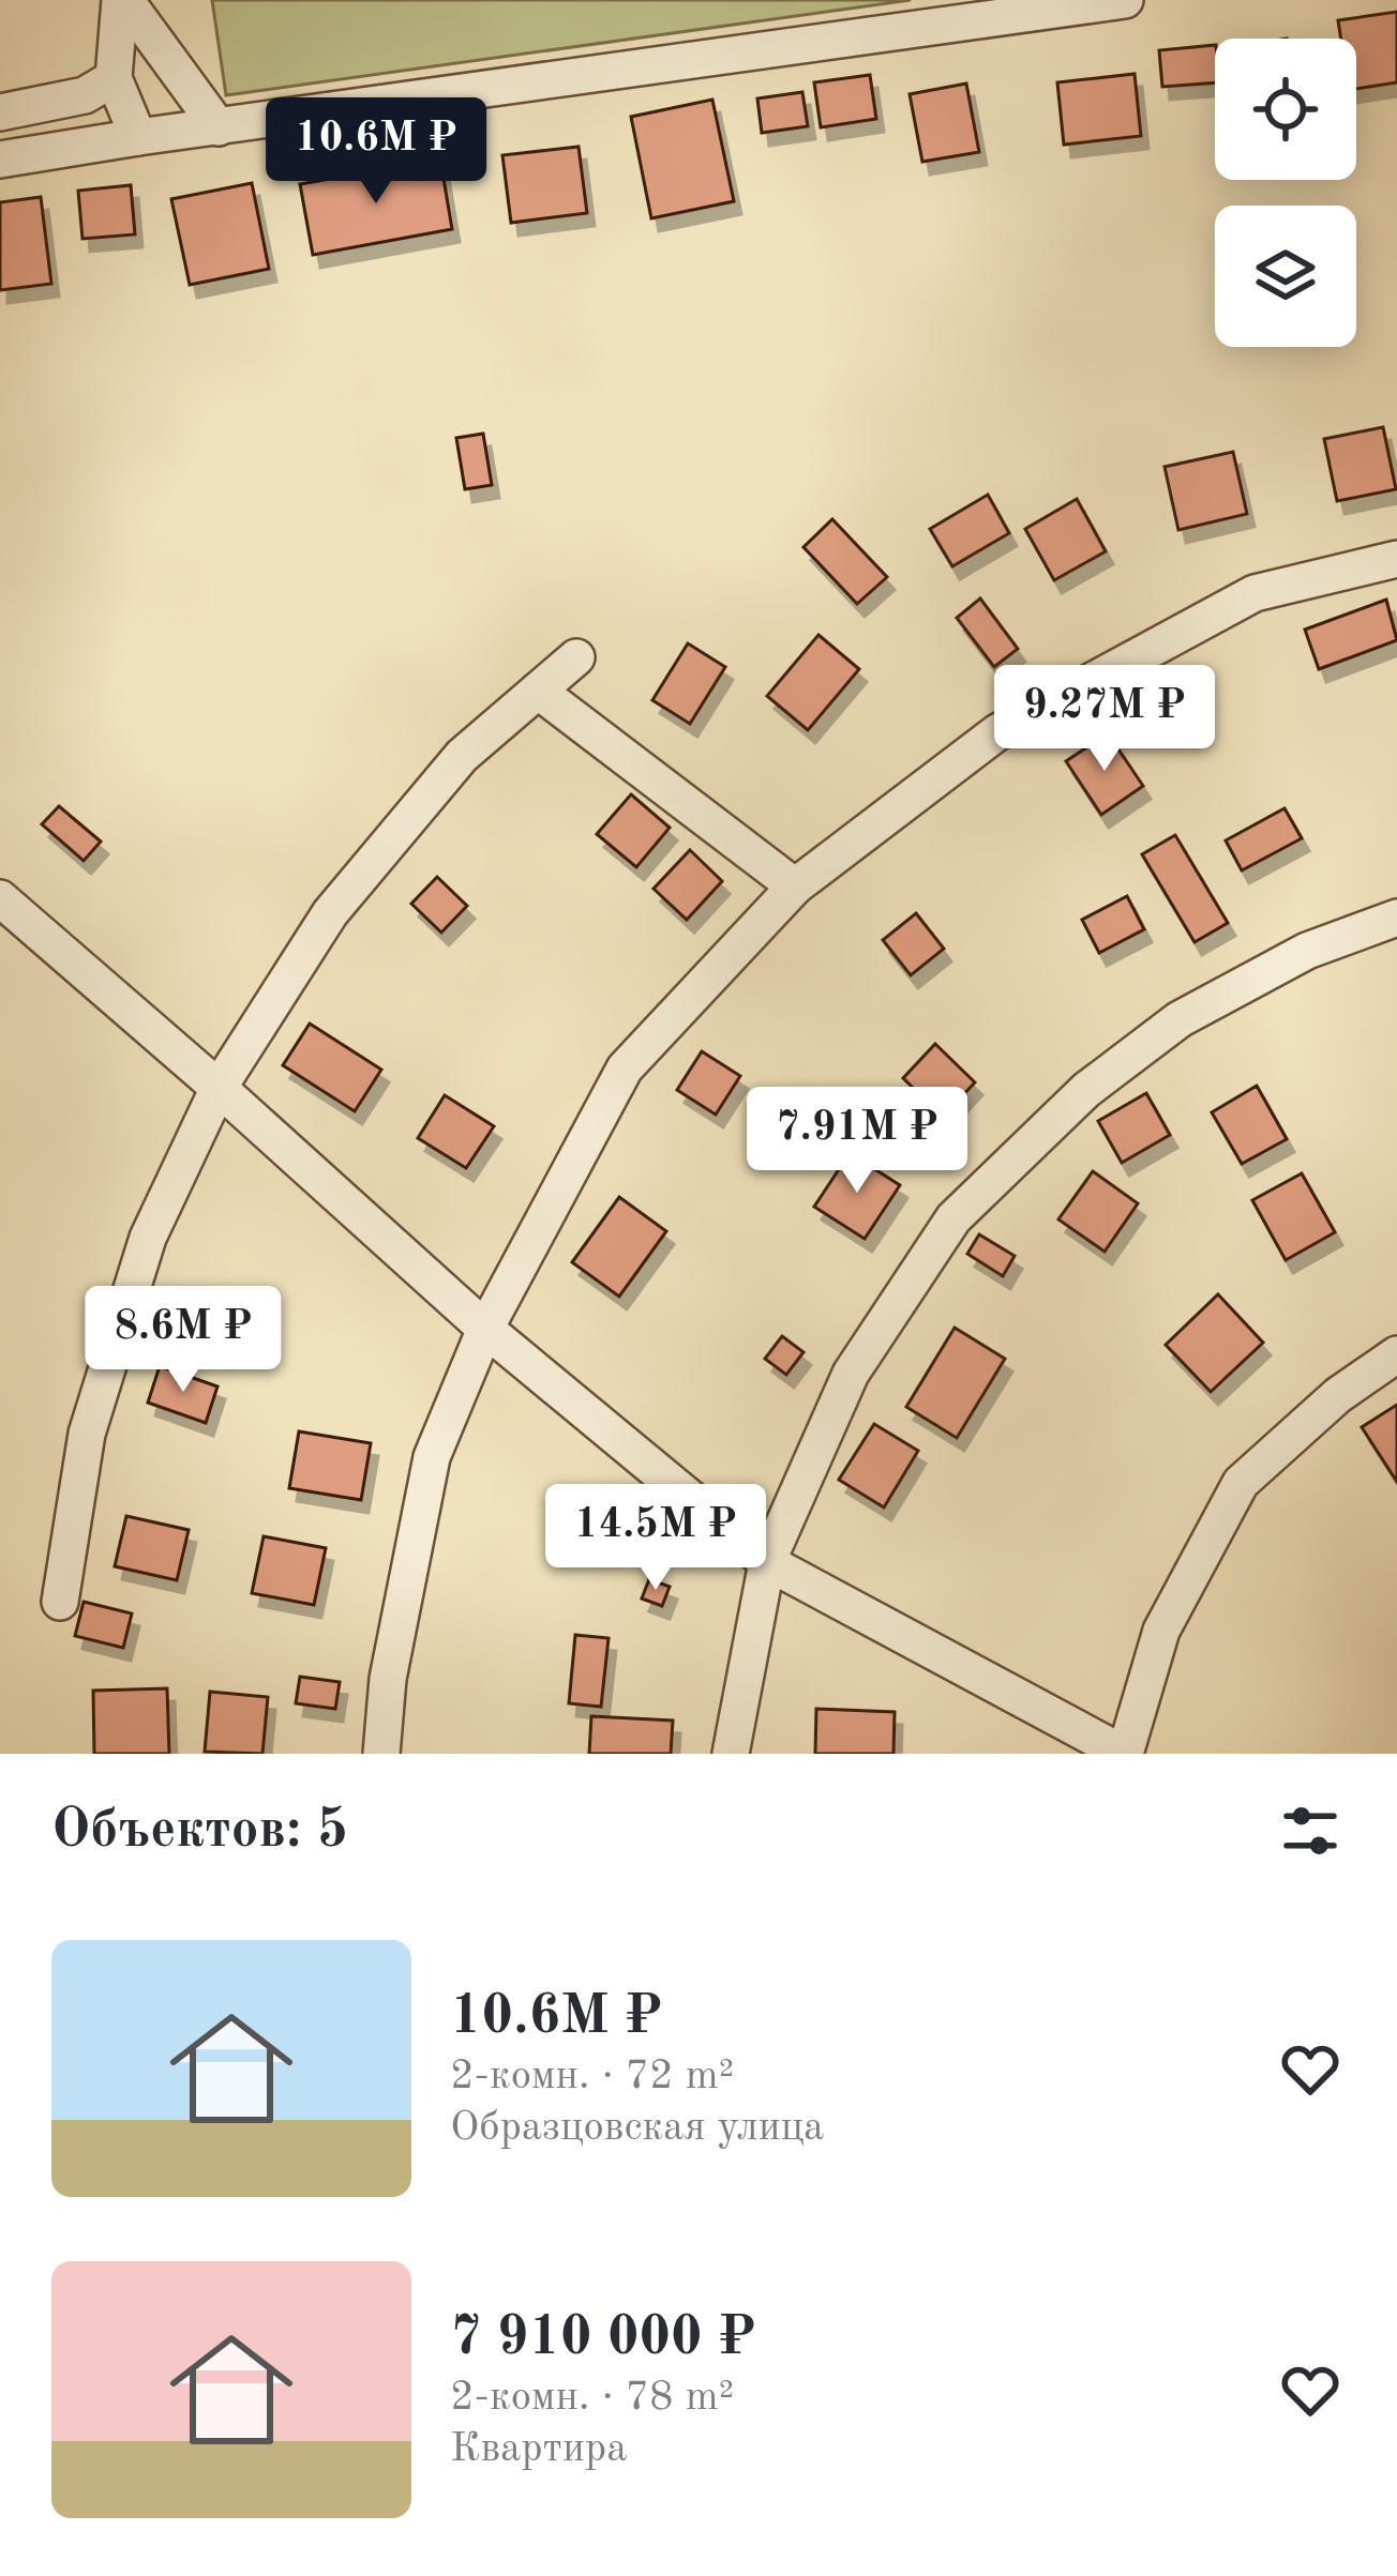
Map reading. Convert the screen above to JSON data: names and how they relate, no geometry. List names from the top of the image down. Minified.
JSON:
{"page":{"price":["10.6M ₽","9.27M ₽","7.91M ₽","8.6M ₽","14.5M ₽"],"heading":"Объектов: 5","list":[{"name":"10.6M ₽","note":"2-комн. · 72 m² · Образцовская улица"},{"name":"7 910 000 ₽","note":"2-комн. · 78 m² · Квартира"}]}}
